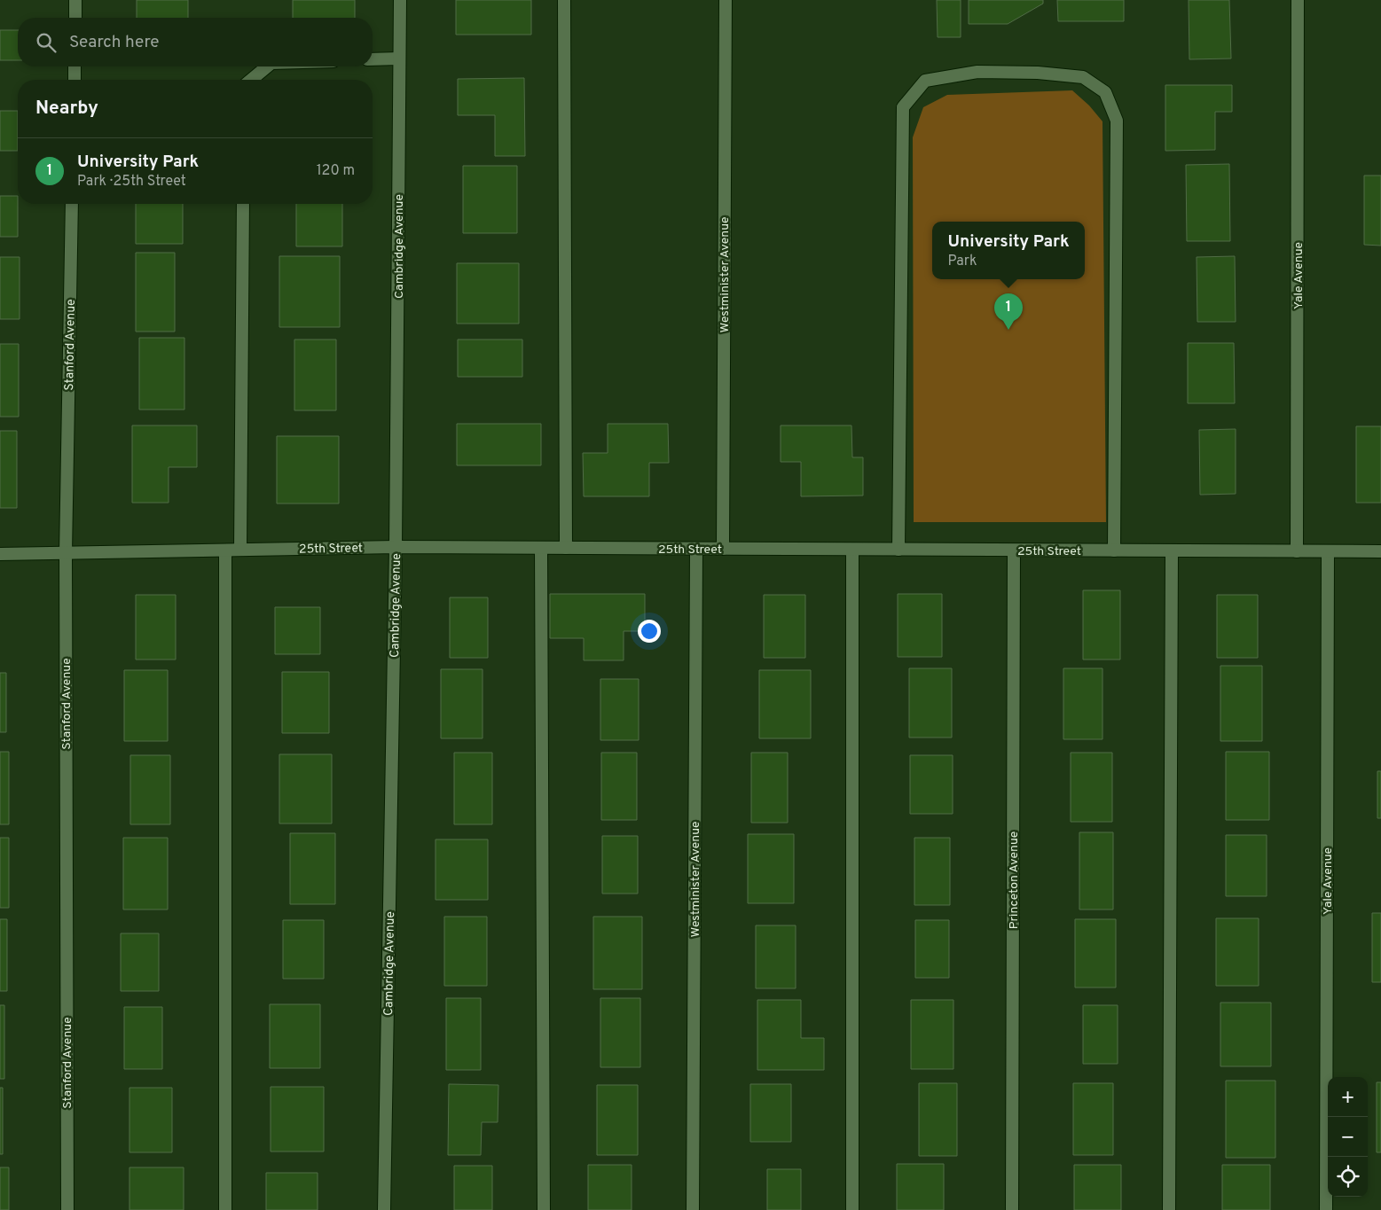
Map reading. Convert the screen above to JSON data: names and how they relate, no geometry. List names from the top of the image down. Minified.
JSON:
{"streets":{"street":["Cambridge Avenue","Westminister Avenue","Yale Avenue","Stanford Avenue","25th Street","Princeton Avenue"]},"crossings":[["Cambridge Avenue","25th Street"],["Westminister Avenue","25th Street"],["Yale Avenue","25th Street"],["Stanford Avenue","25th Street"],["25th Street","Princeton Avenue"]],"page":{"search":"Search here","heading":"Nearby","list":[{"mark":"1","name":"University Park","note":"Park · 25th Street","value":"120 m"}],"popup":["University Park","Park"],"pins":"1","map_buttons":["+","−"]}}
